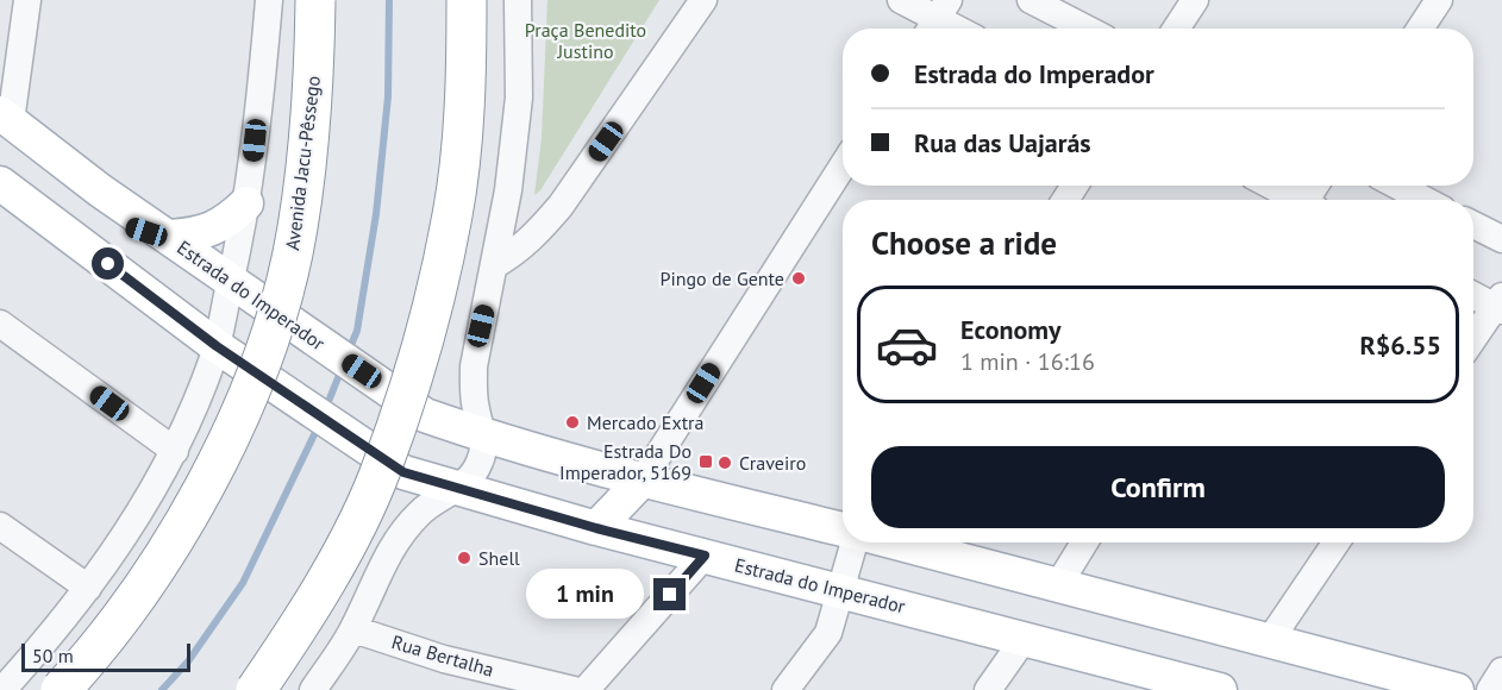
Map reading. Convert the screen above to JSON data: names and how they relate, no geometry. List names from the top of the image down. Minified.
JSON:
{"streets":{"highway":["Avenida Jacu-Pêssego"],"main road":["Estrada do Imperador"],"street":["Rua Bertalha"]},"parks":["Praça Benedito Justino"],"places":{"other":["Pingo de Gente","Mercado Extra","Craveiro","Shell"],"transit":["Estrada Do Imperador, 5169"]},"scale_bar":"50 m","page":{"banner":["Estrada do Imperador","Rua das Uajarás"],"heading":"Choose a ride","list":[{"name":"Economy","note":"1 min · 16:16","value":"R$6.55"}],"buttons":"Confirm","bubble":"1 min","scale":"50 m"}}
